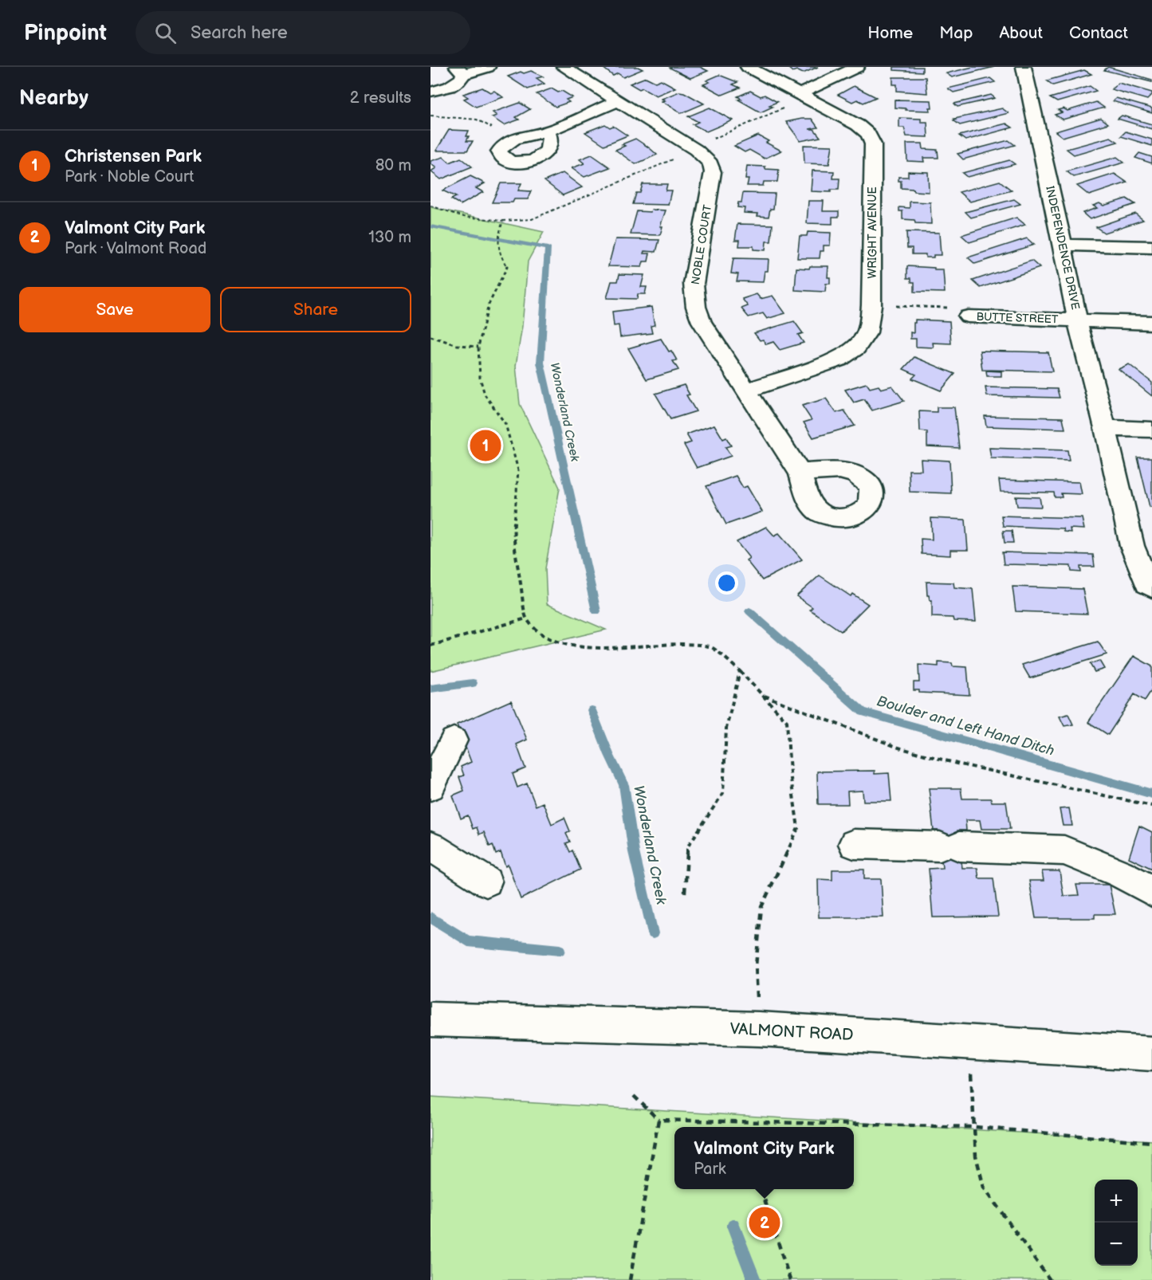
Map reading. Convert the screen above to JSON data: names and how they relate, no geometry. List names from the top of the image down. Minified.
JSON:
{"streets":{"street":["WRIGHT AVENUE","NOBLE COURT","INDEPENDENCE DRIVE","BUTTE STREET","VALMONT ROAD"]},"crossings":[["WRIGHT AVENUE","NOBLE COURT"],["INDEPENDENCE DRIVE","BUTTE STREET"]],"water":["Wonderland Creek","Boulder and Left Hand Ditch"],"page":{"header":"Pinpoint","search":"Search here","nav":["Home","Map","About","Contact"],"heading":["Nearby","2 results"],"list":[{"mark":"1","name":"Christensen Park","note":"Park · Noble Court","value":"80 m"},{"mark":"2","name":"Valmont City Park","note":"Park · Valmont Road","value":"130 m"}],"buttons":["Save","Share"],"pins":["1","2"],"popup":["Valmont City Park","Park"],"map_buttons":["+","−"]}}
